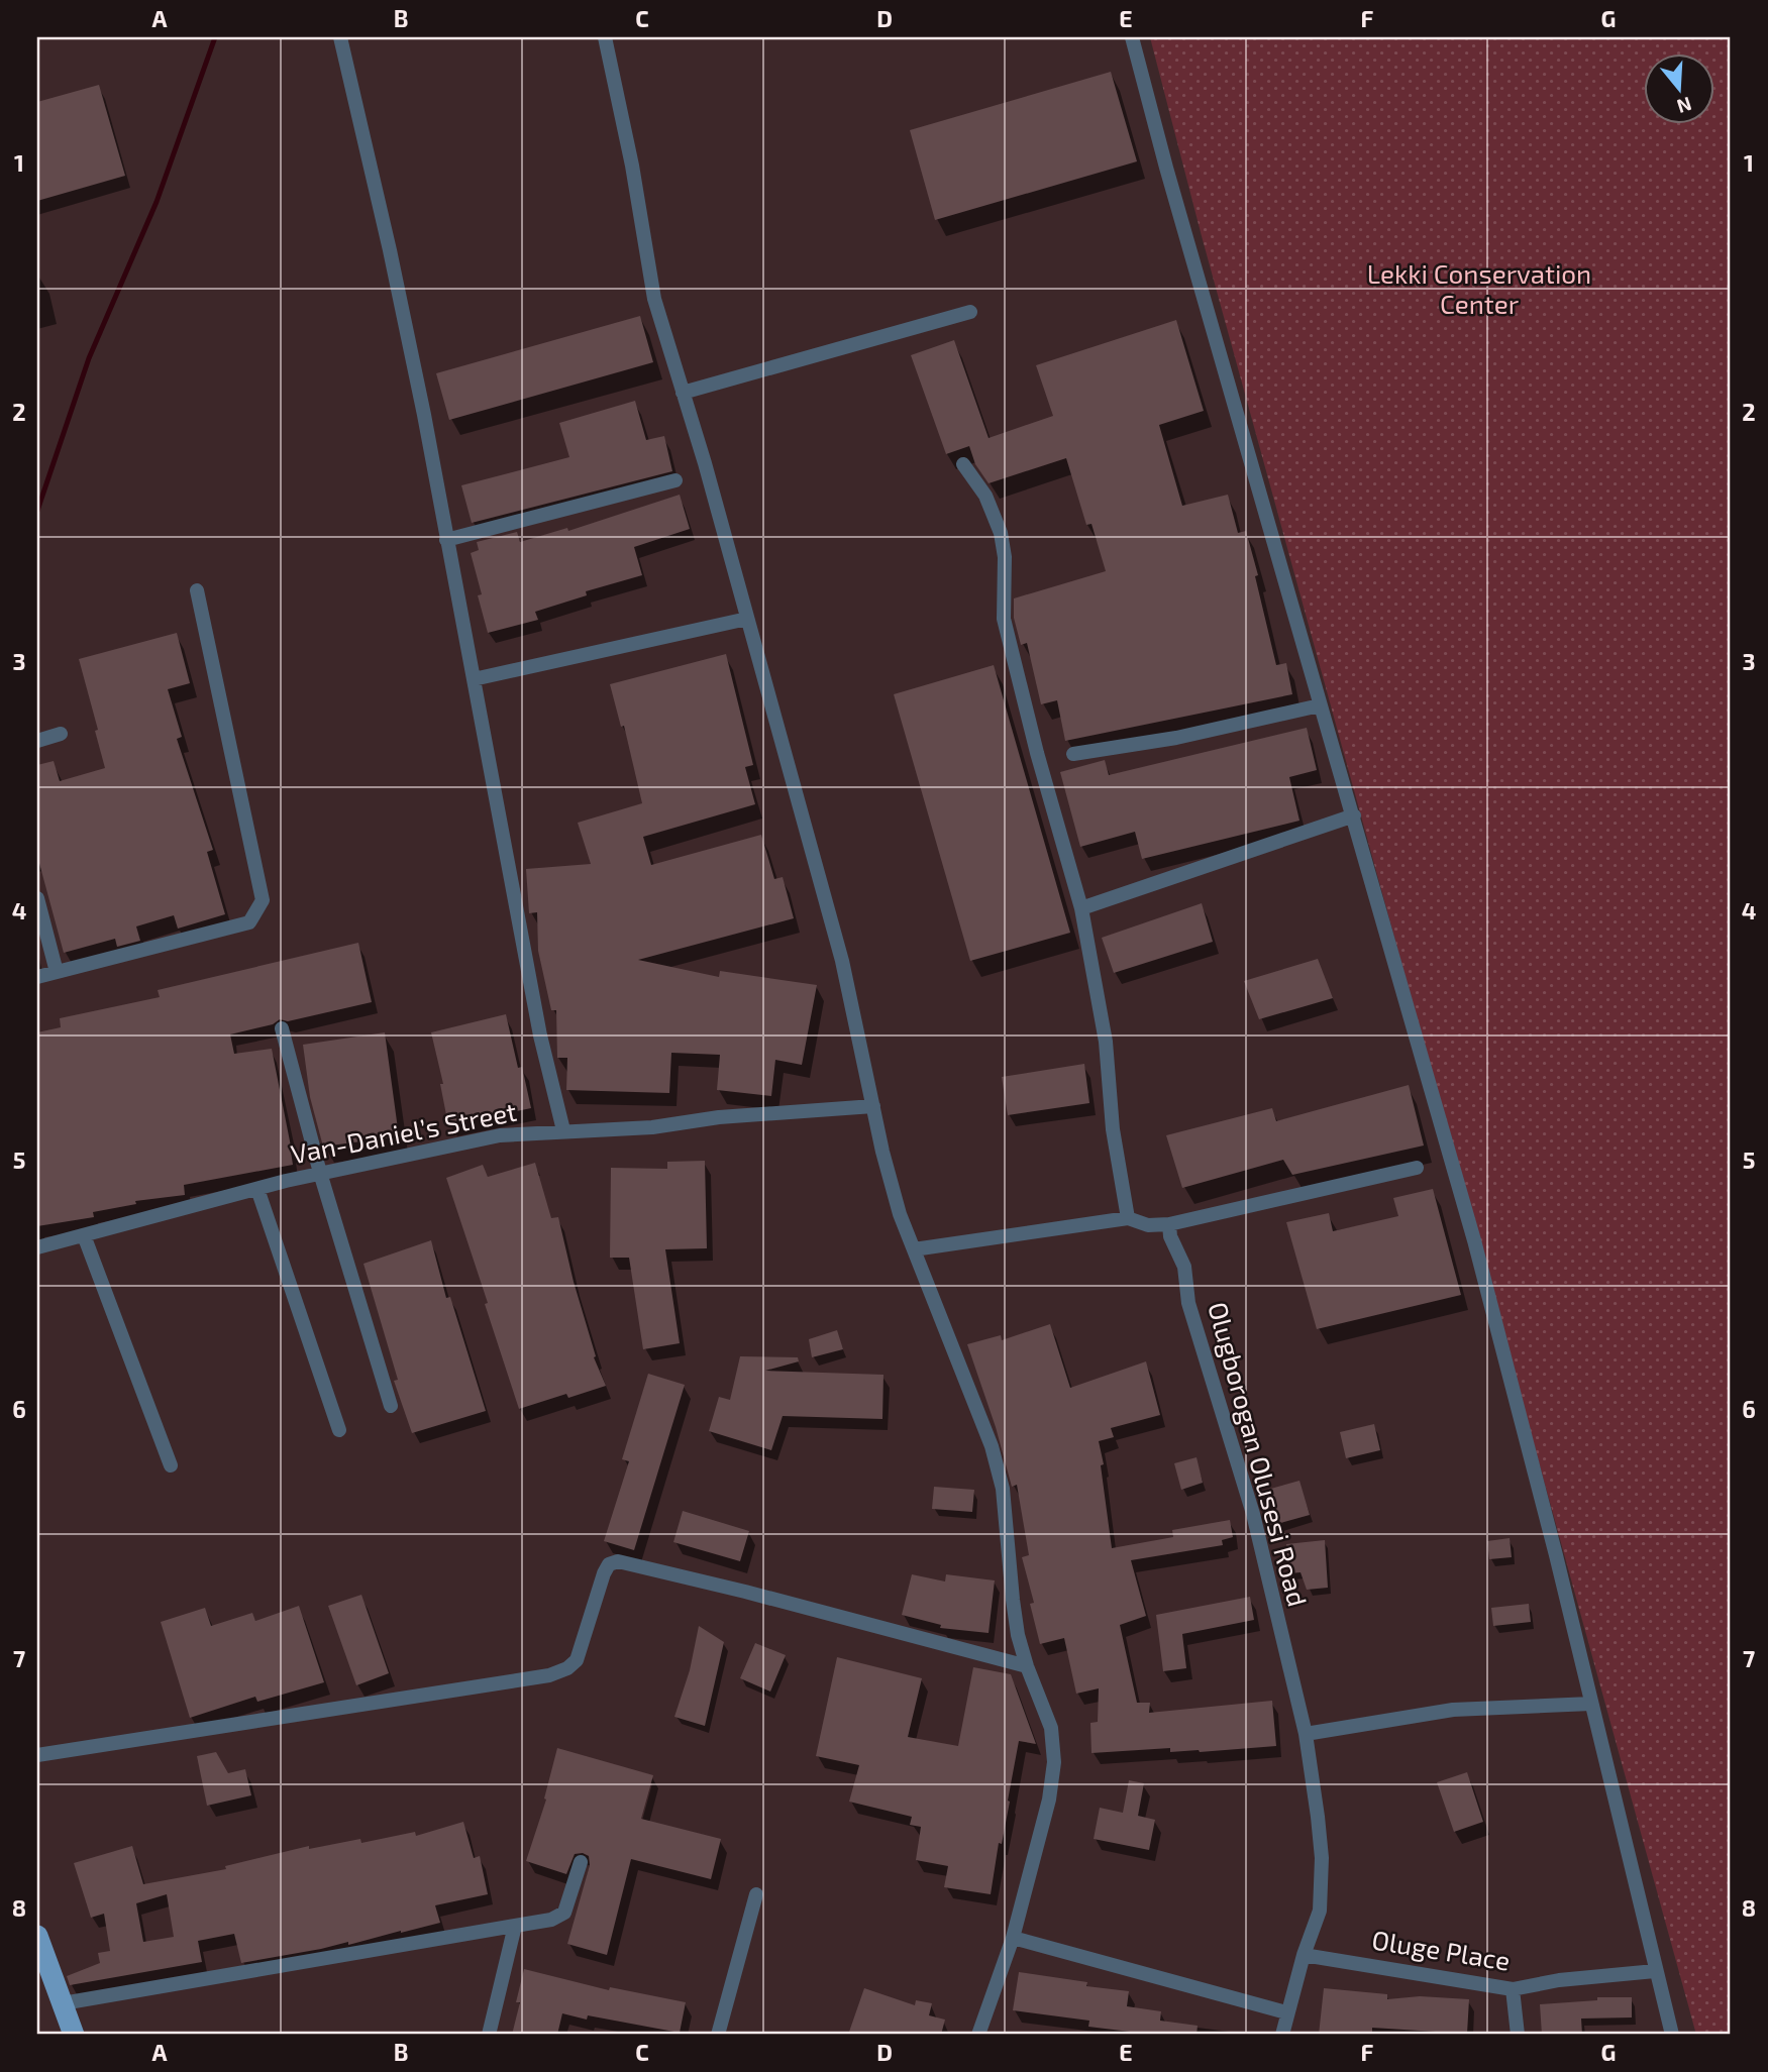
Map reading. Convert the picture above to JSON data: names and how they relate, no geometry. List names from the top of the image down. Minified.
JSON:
{"streets":{"street":["Van-Daniel’s Street","Olugborogan Olusesi Road","Oluge Place"]},"crossings":[["Olugborogan Olusesi Road","Oluge Place"]],"parks":["Lekki Conservation Center"],"north":"bottom","grid":{"columns":["A","B","C","D","E","F","G"],"rows":["1","2","3","4","5","6","7","8"]}}
